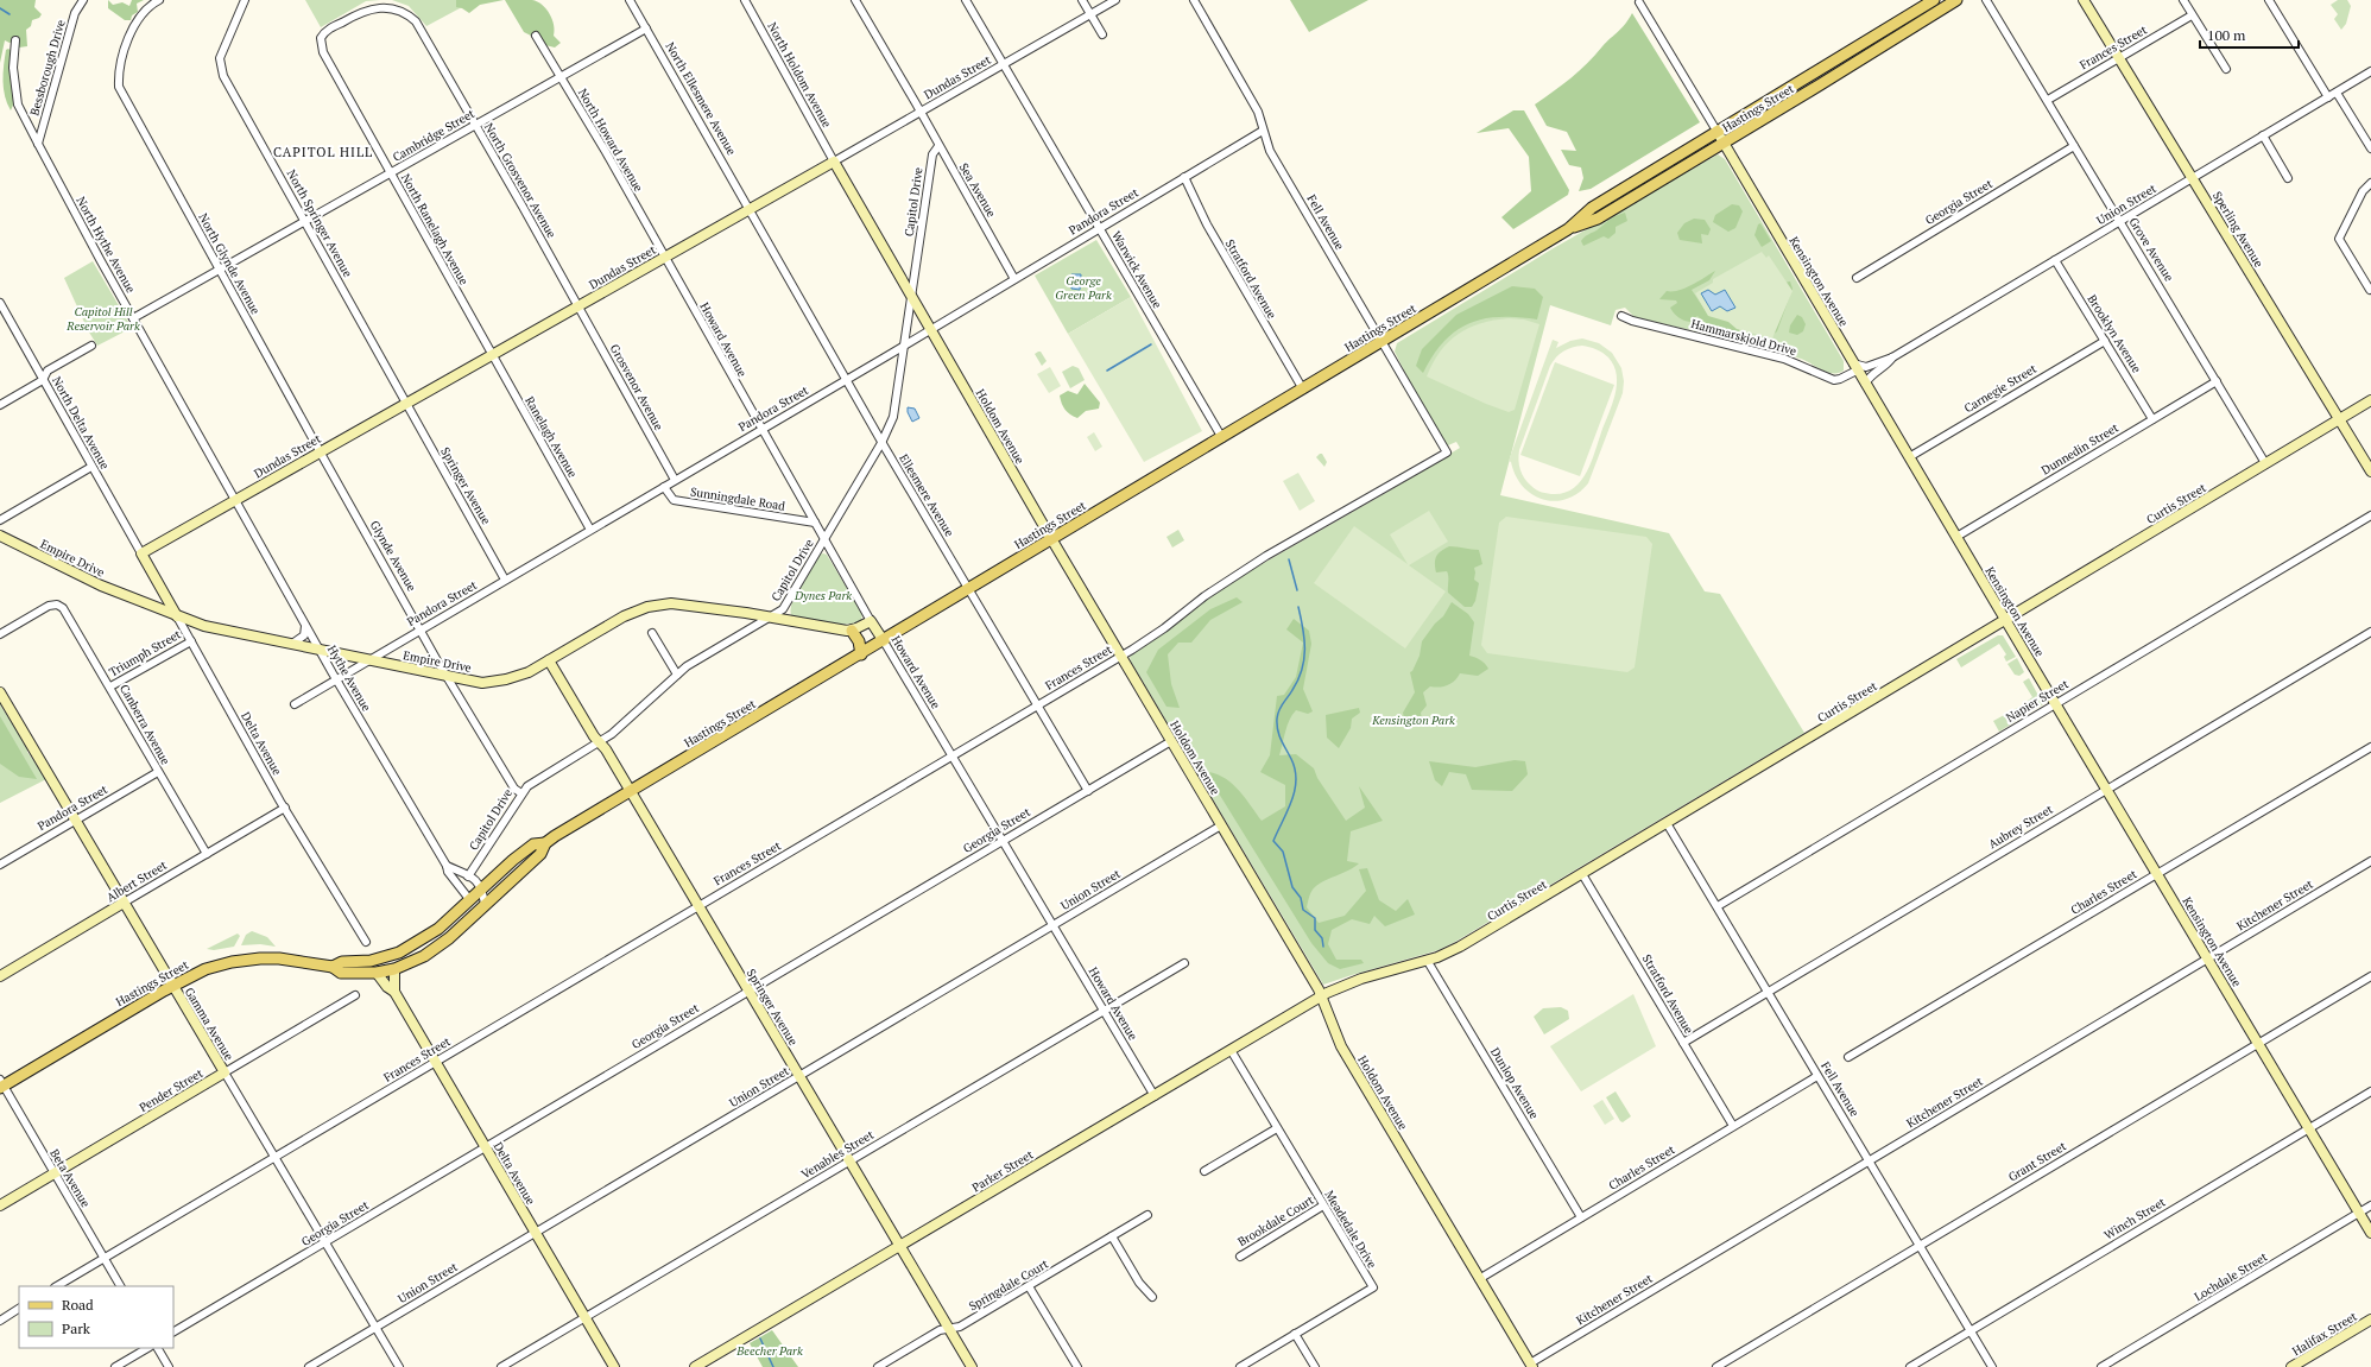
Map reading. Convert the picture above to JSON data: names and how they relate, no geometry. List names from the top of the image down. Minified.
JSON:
{"streets":{"main road":["Hastings Street"],"street":["Frances Street","Bessborough Drive","North Holdom Avenue","Dundas Street","North Ellesmere Avenue","Cambridge Street","North Howard Avenue","North Grosvenor Avenue","Sea Avenue","Capitol Drive","Georgia Street","Union Street","Pandora Street","Fell Avenue","North Springer Avenue","North Ranelagh Avenue","Sperling Avenue","North Hythe Avenue","Grove Avenue","North Glynde Avenue","Warwick Avenue","Stratford Avenue","Kensington Avenue","Brooklyn Avenue","Hammarskjold Drive","Howard Avenue","Grosvenor Avenue","Carnegie Street","North Delta Avenue","Holdom Avenue","Ranelagh Avenue","Dunnedin Street","Springer Avenue","Ellesmere Avenue","Sunningdale Road","Curtis Street","Glynde Avenue","Empire Drive","Triumph Street","Hythe Avenue","Napier Street","Canberra Avenue","Delta Avenue","Aubrey Street","Albert Street","Charles Street","Kitchener Street","Gamma Avenue","Dunlop Avenue","Pender Street","Venables Street","Grant Street","Parker Street","Beta Avenue","Winch Street","Brookdale Court","Meadedale Drive","Lochdale Street","Springdale Court","Halifax Street"]},"crossings":[["Frances Street","Fell Avenue"],["Frances Street","Sperling Avenue"],["Frances Street","Grove Avenue"],["Frances Street","Howard Avenue"],["Frances Street","Holdom Avenue"],["Frances Street","Springer Avenue"],["Frances Street","Ellesmere Avenue"],["Frances Street","Delta Avenue"],["Frances Street","Gamma Avenue"],["Frances Street","Beta Avenue"],["Bessborough Drive","North Hythe Avenue"],["North Holdom Avenue","Dundas Street"],["North Holdom Avenue","Holdom Avenue"],["Dundas Street","North Ellesmere Avenue"],["Dundas Street","North Howard Avenue"],["Dundas Street","North Grosvenor Avenue"],["Dundas Street","Sea Avenue"],["Dundas Street","North Springer Avenue"],["Dundas Street","North Ranelagh Avenue"],["Dundas Street","North Hythe Avenue"],["Dundas Street","North Glynde Avenue"],["Dundas Street","Warwick Avenue"],["Dundas Street","Howard Avenue"],["Dundas Street","Grosvenor Avenue"],["Dundas Street","North Delta Avenue"],["Dundas Street","Holdom Avenue"],["Dundas Street","Ranelagh Avenue"],["Dundas Street","Springer Avenue"],["Dundas Street","Ellesmere Avenue"],["Dundas Street","Glynde Avenue"],["Dundas Street","Hythe Avenue"],["Dundas Street","Delta Avenue"],["North Ellesmere Avenue","Cambridge Street"],["North Ellesmere Avenue","Ellesmere Avenue"],["Hastings Street","Fell Avenue"],["Hastings Street","Warwick Avenue"],["Hastings Street","Stratford Avenue"],["Hastings Street","Kensington Avenue"],["Hastings Street","Howard Avenue"],["Hastings Street","Holdom Avenue"],["Hastings Street","Springer Avenue"],["Hastings Street","Ellesmere Avenue"],["Hastings Street","Hythe Avenue"],["Hastings Street","Delta Avenue"],["Hastings Street","Gamma Avenue"],["Hastings Street","Beta Avenue"],["Cambridge Street","North Howard Avenue"],["Cambridge Street","North Grosvenor Avenue"],["Cambridge Street","North Springer Avenue"],["Cambridge Street","North Ranelagh Avenue"],["Cambridge Street","North Hythe Avenue"],["Cambridge Street","North Glynde Avenue"],["North Howard Avenue","Howard Avenue"],["North Grosvenor Avenue","North Ranelagh Avenue"],["North Grosvenor Avenue","Grosvenor Avenue"],["Sea Avenue","Capitol Drive"],["Sea Avenue","Pandora Street"],["Capitol Drive","Pandora Street"],["Capitol Drive","Howard Avenue"],["Capitol Drive","Holdom Avenue"],["Capitol Drive","Springer Avenue"],["Capitol Drive","Ellesmere Avenue"],["Capitol Drive","Glynde Avenue"],["Capitol Drive","Empire Drive"],["Georgia Street","Grove Avenue"],["Georgia Street","Howard Avenue"],["Georgia Street","Holdom Avenue"],["Georgia Street","Springer Avenue"],["Georgia Street","Ellesmere Avenue"],["Georgia Street","Delta Avenue"],["Georgia Street","Gamma Avenue"],["Union Street","Sperling Avenue"],["Union Street","Grove Avenue"],["Union Street","Kensington Avenue"],["Union Street","Brooklyn Avenue"],["Union Street","Hammarskjold Drive"],["Union Street","Howard Avenue"],["Union Street","Holdom Avenue"],["Union Street","Springer Avenue"],["Union Street","Delta Avenue"],["Union Street","Gamma Avenue"],["Pandora Street","Fell Avenue"],["Pandora Street","Warwick Avenue"],["Pandora Street","Stratford Avenue"],["Pandora Street","Howard Avenue"],["Pandora Street","Grosvenor Avenue"],["Pandora Street","Holdom Avenue"],["Pandora Street","Ranelagh Avenue"],["Pandora Street","Springer Avenue"],["Pandora Street","Ellesmere Avenue"],["Pandora Street","Sunningdale Road"],["Pandora Street","Glynde Avenue"],["Pandora Street","Empire Drive"],["Pandora Street","Hythe Avenue"],["Pandora Street","Canberra Avenue"],["Pandora Street","Gamma Avenue"],["Fell Avenue","Curtis Street"],["Fell Avenue","Napier Street"],["Fell Avenue","Aubrey Street"],["Fell Avenue","Charles Street"],["Fell Avenue","Kitchener Street"],["Fell Avenue","Grant Street"],["Fell Avenue","Winch Street"],["North Springer Avenue","Springer Avenue"],["North Ranelagh Avenue","Ranelagh Avenue"],["Sperling Avenue","Curtis Street"],["North Hythe Avenue","Hythe Avenue"],["Grove Avenue","Dunnedin Street"],["Grove Avenue","Curtis Street"],["North Glynde Avenue","Glynde Avenue"],["Stratford Avenue","Curtis Street"],["Stratford Avenue","Aubrey Street"],["Stratford Avenue","Charles Street"],["Kensington Avenue","Hammarskjold Drive"],["Kensington Avenue","Carnegie Street"],["Kensington Avenue","Dunnedin Street"],["Kensington Avenue","Curtis Street"],["Kensington Avenue","Napier Street"],["Kensington Avenue","Aubrey Street"],["Kensington Avenue","Charles Street"],["Kensington Avenue","Kitchener Street"],["Kensington Avenue","Grant Street"],["Kensington Avenue","Winch Street"],["Kensington Avenue","Lochdale Street"],["Brooklyn Avenue","Carnegie Street"],["Brooklyn Avenue","Dunnedin Street"],["Howard Avenue","Sunningdale Road"],["Howard Avenue","Venables Street"],["Howard Avenue","Parker Street"],["North Delta Avenue","Delta Avenue"],["Holdom Avenue","Curtis Street"],["Holdom Avenue","Charles Street"],["Holdom Avenue","Kitchener Street"],["Holdom Avenue","Parker Street"],["Springer Avenue","Empire Drive"],["Springer Avenue","Venables Street"],["Springer Avenue","Parker Street"],["Springer Avenue","Springdale Court"],["Curtis Street","Dunlop Avenue"],["Curtis Street","Parker Street"],["Glynde Avenue","Empire Drive"],["Empire Drive","Hythe Avenue"],["Empire Drive","Delta Avenue"],["Triumph Street","Canberra Avenue"],["Triumph Street","Delta Avenue"],["Canberra Avenue","Albert Street"],["Delta Avenue","Albert Street"],["Delta Avenue","Venables Street"],["Albert Street","Gamma Avenue"],["Charles Street","Dunlop Avenue"],["Gamma Avenue","Pender Street"],["Pender Street","Beta Avenue"],["Parker Street","Meadedale Drive"],["Brookdale Court","Meadedale Drive"]],"districts":["CAPITOL HILL"],"parks":["George Green Park","Capitol Hill Reservoir Park","Dynes Park","Kensington Park","Beecher Park"],"legend":["Road","Park"],"scale_bar":"100 m"}
